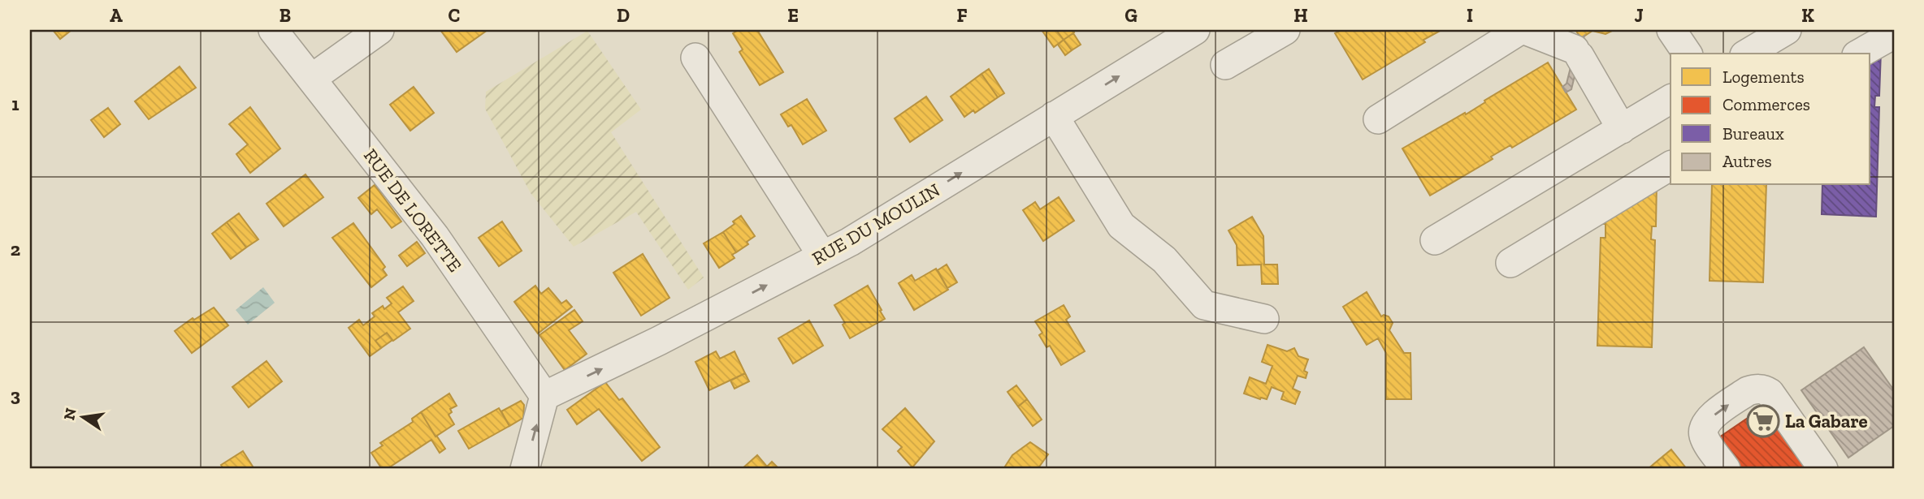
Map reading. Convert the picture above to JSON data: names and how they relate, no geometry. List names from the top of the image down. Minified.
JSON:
{"streets":{"street":["RUE DE LORETTE","RUE DU MOULIN"]},"crossings":[["RUE DE LORETTE","RUE DU MOULIN"]],"one_way":["RUE DU MOULIN"],"places":{"supermarket":["La Gabare"]},"legend":["Logements","Commerces","Bureaux","Autres"],"north":"left","grid":{"columns":["A","B","C","D","E","F","G","H","I","J","K"],"rows":["1","2","3"]}}
